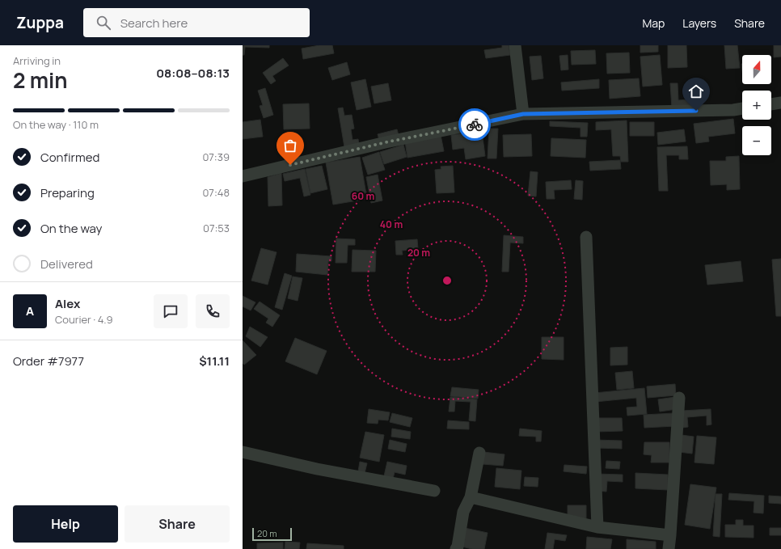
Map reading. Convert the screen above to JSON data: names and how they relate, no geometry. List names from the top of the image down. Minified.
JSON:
{"scale_bar":"20 m","north":"top","page":{"header":"Zuppa","search":"Search here","nav":["Map","Layers","Share"],"heading":["2 min","Arriving in","08:08–08:13"],"panel":["Alex","Courier · 4.9","Order #7977","$11.11"],"map_buttons":["+","−"],"bar":"On the way · 110 m","list":[["Confirmed","07:39"],["Preparing","07:48"],["On the way","07:53"],"Delivered"],"round":"A","buttons":["Help","Share"],"scale":"20 m"},"rings":["60 m","40 m","20 m"]}
